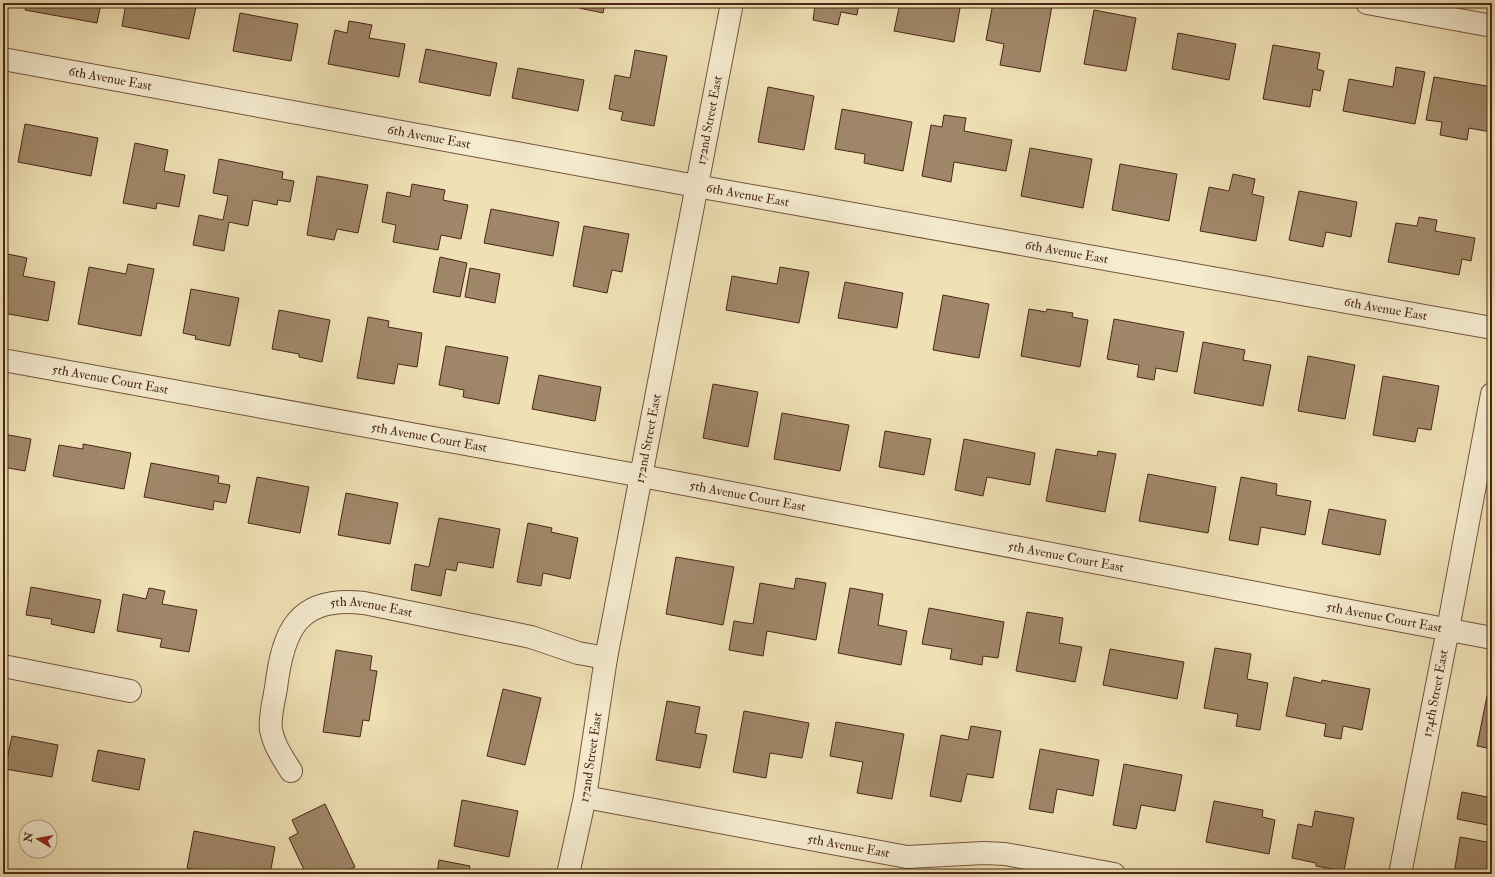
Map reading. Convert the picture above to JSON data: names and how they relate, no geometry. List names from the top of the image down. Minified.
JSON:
{"streets":{"street":["6th Avenue East","172nd Street East","5th Avenue Court East","5th Avenue East","174th Street East"]},"crossings":[["6th Avenue East","172nd Street East"],["172nd Street East","5th Avenue Court East"],["172nd Street East","5th Avenue East"],["5th Avenue Court East","174th Street East"]],"north":"left"}
